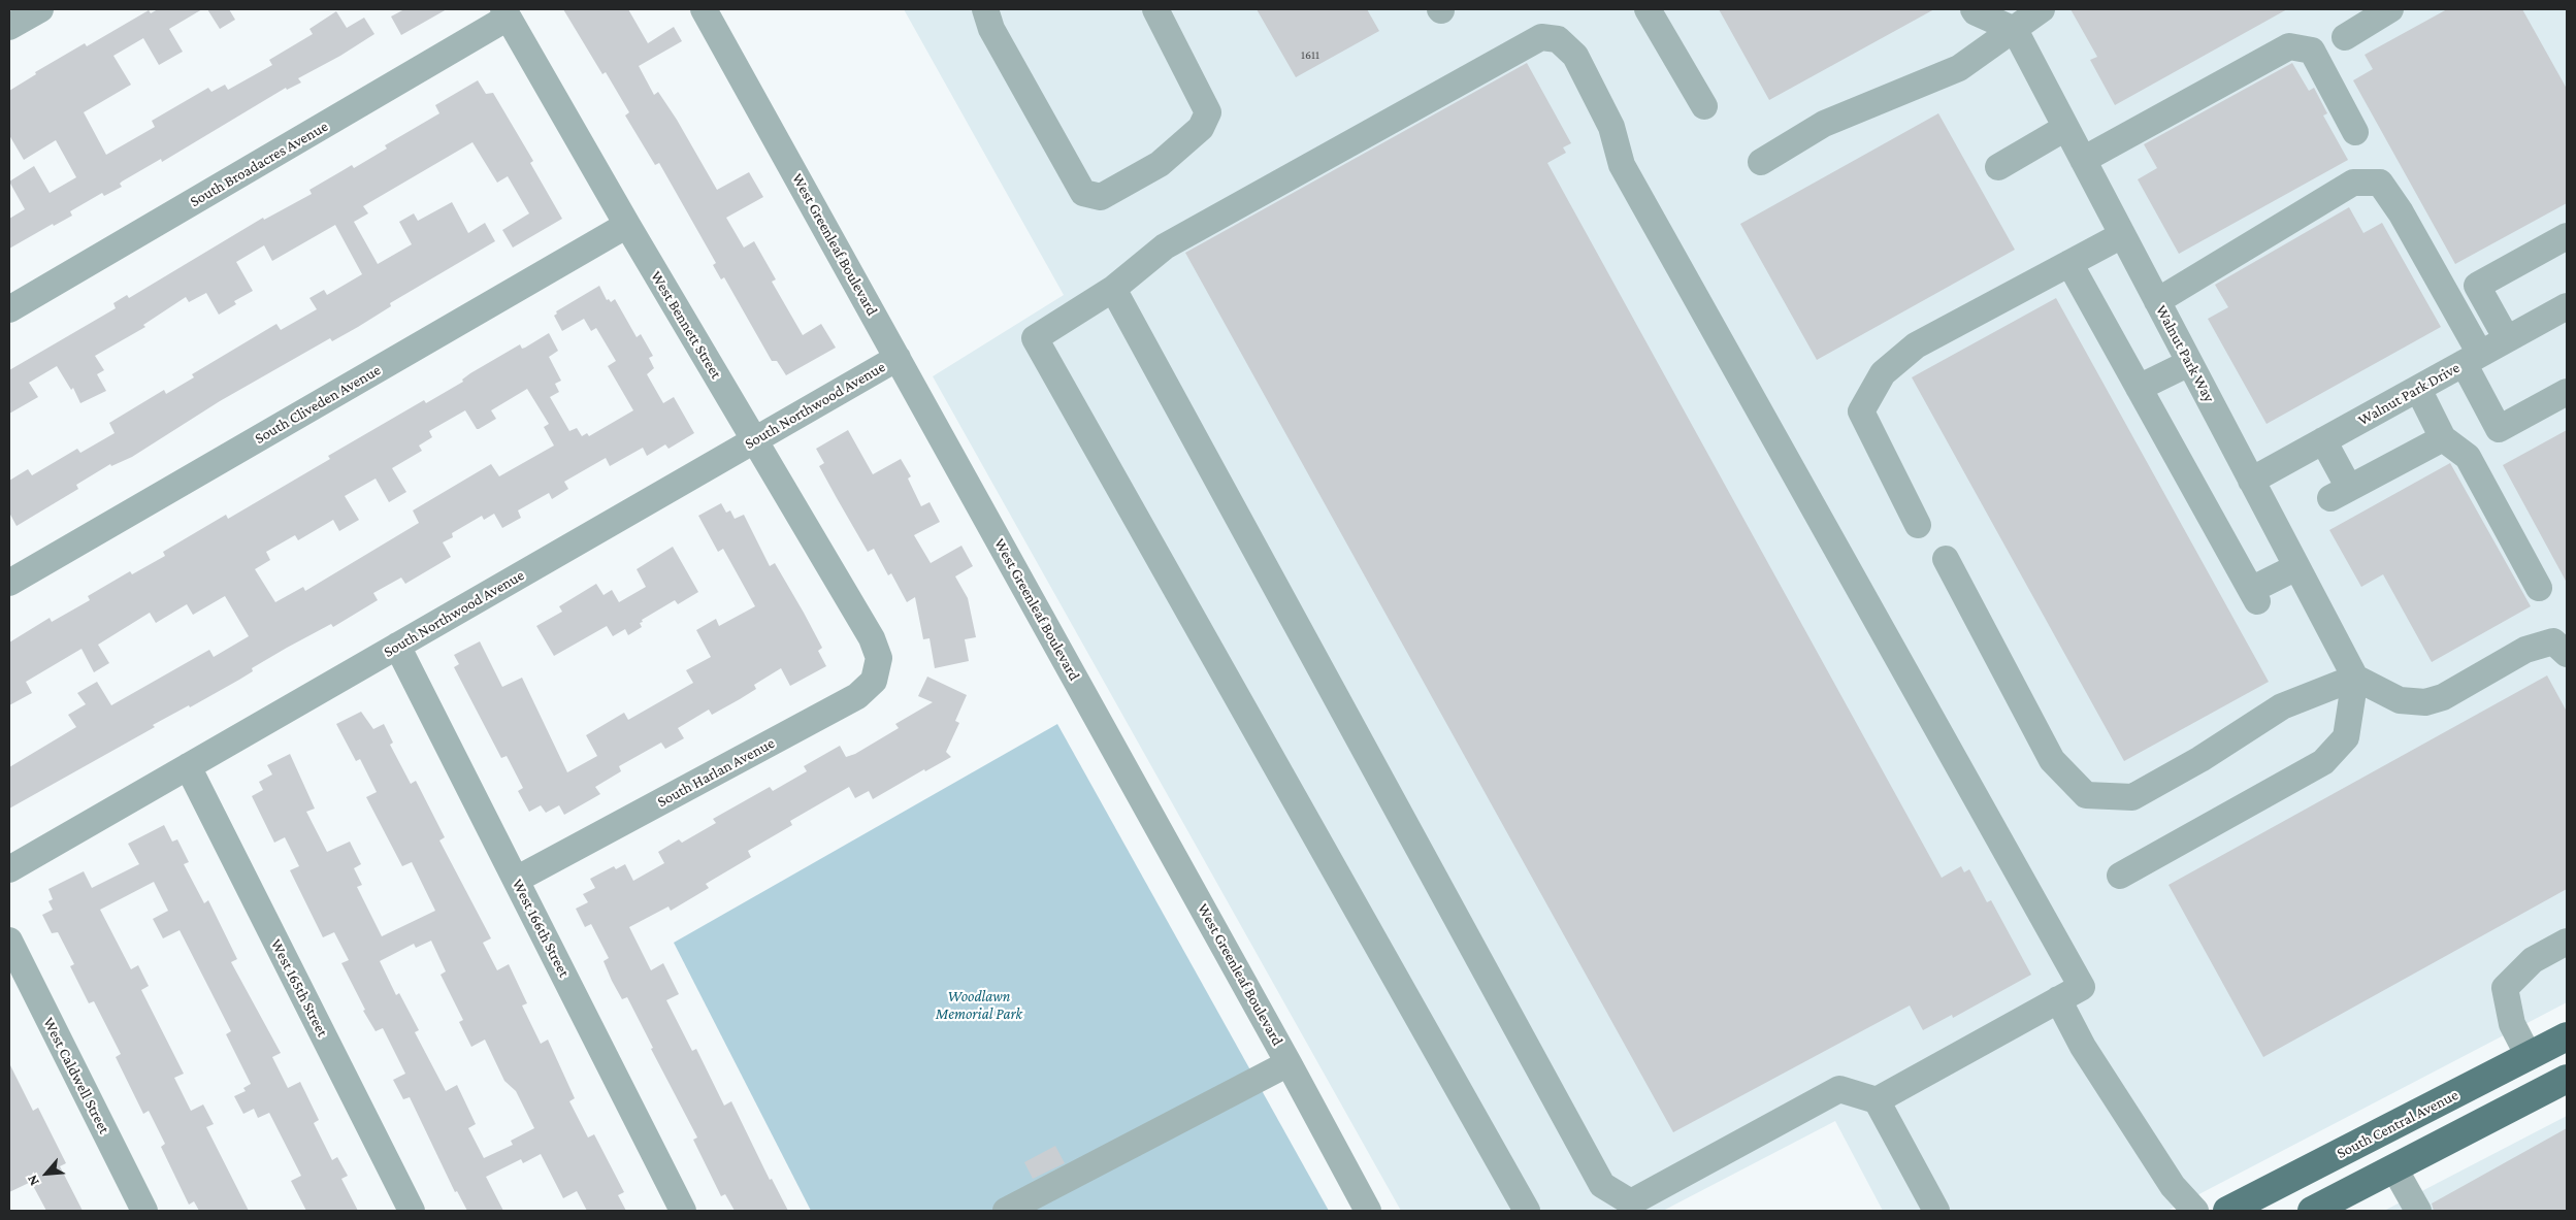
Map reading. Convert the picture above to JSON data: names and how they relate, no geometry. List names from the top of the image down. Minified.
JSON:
{"streets":{"main road":["South Central Avenue"],"street":["South Broadacres Avenue","West Greenleaf Boulevard","West Bennett Street","Walnut Park Way","Walnut Park Drive","South Cliveden Avenue","South Northwood Avenue","South Harlan Avenue","West 166th Street","West 165th Street","West Caldwell Street"]},"crossings":[["South Broadacres Avenue","West Bennett Street"],["West Greenleaf Boulevard","South Northwood Avenue"],["West Bennett Street","South Cliveden Avenue"],["West Bennett Street","South Northwood Avenue"],["West Bennett Street","South Harlan Avenue"],["Walnut Park Way","Walnut Park Drive"],["South Northwood Avenue","West 166th Street"],["South Northwood Avenue","West 165th Street"],["South Harlan Avenue","West 166th Street"]],"parks":["Woodlawn Memorial Park"],"house_numbers":["1611"],"north":"bottom left"}
